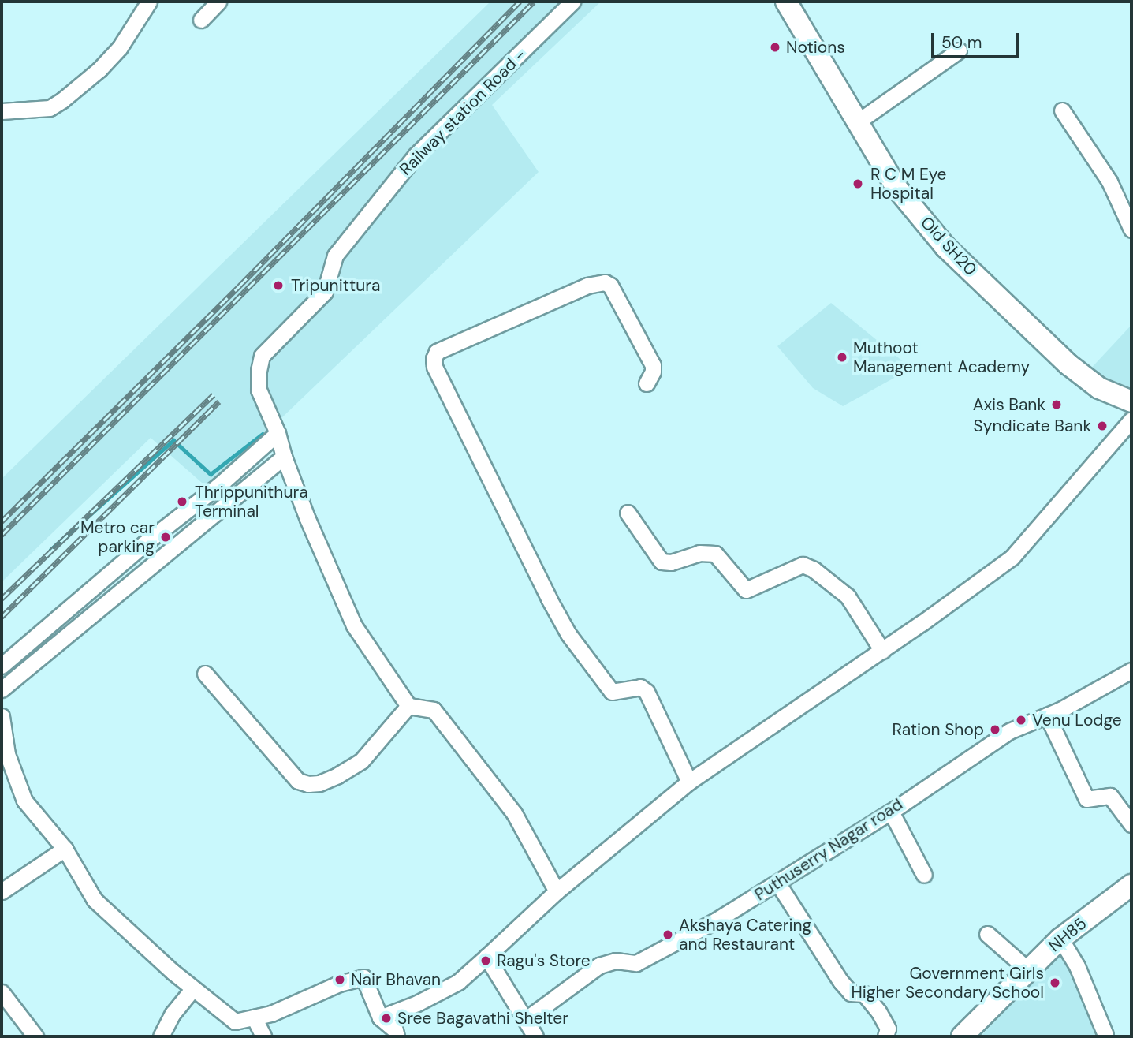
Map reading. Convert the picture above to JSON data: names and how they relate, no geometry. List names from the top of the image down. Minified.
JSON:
{"streets":{"main road":["Old SH20","NH85"],"street":["Railway station Road -","Puthuserry Nagar road"]},"places":["Notions","R C M Eye Hospital","Tripunittura","Muthoot Management Academy","Axis Bank","Syndicate Bank","Thrippunithura Terminal","Metro car parking","Venu Lodge","Ration Shop","Akshaya Catering and Restaurant","Ragu's Store","Nair Bhavan","Government Girls Higher Secondary School","Sree Bagavathi Shelter"],"scale_bar":"50 m"}
